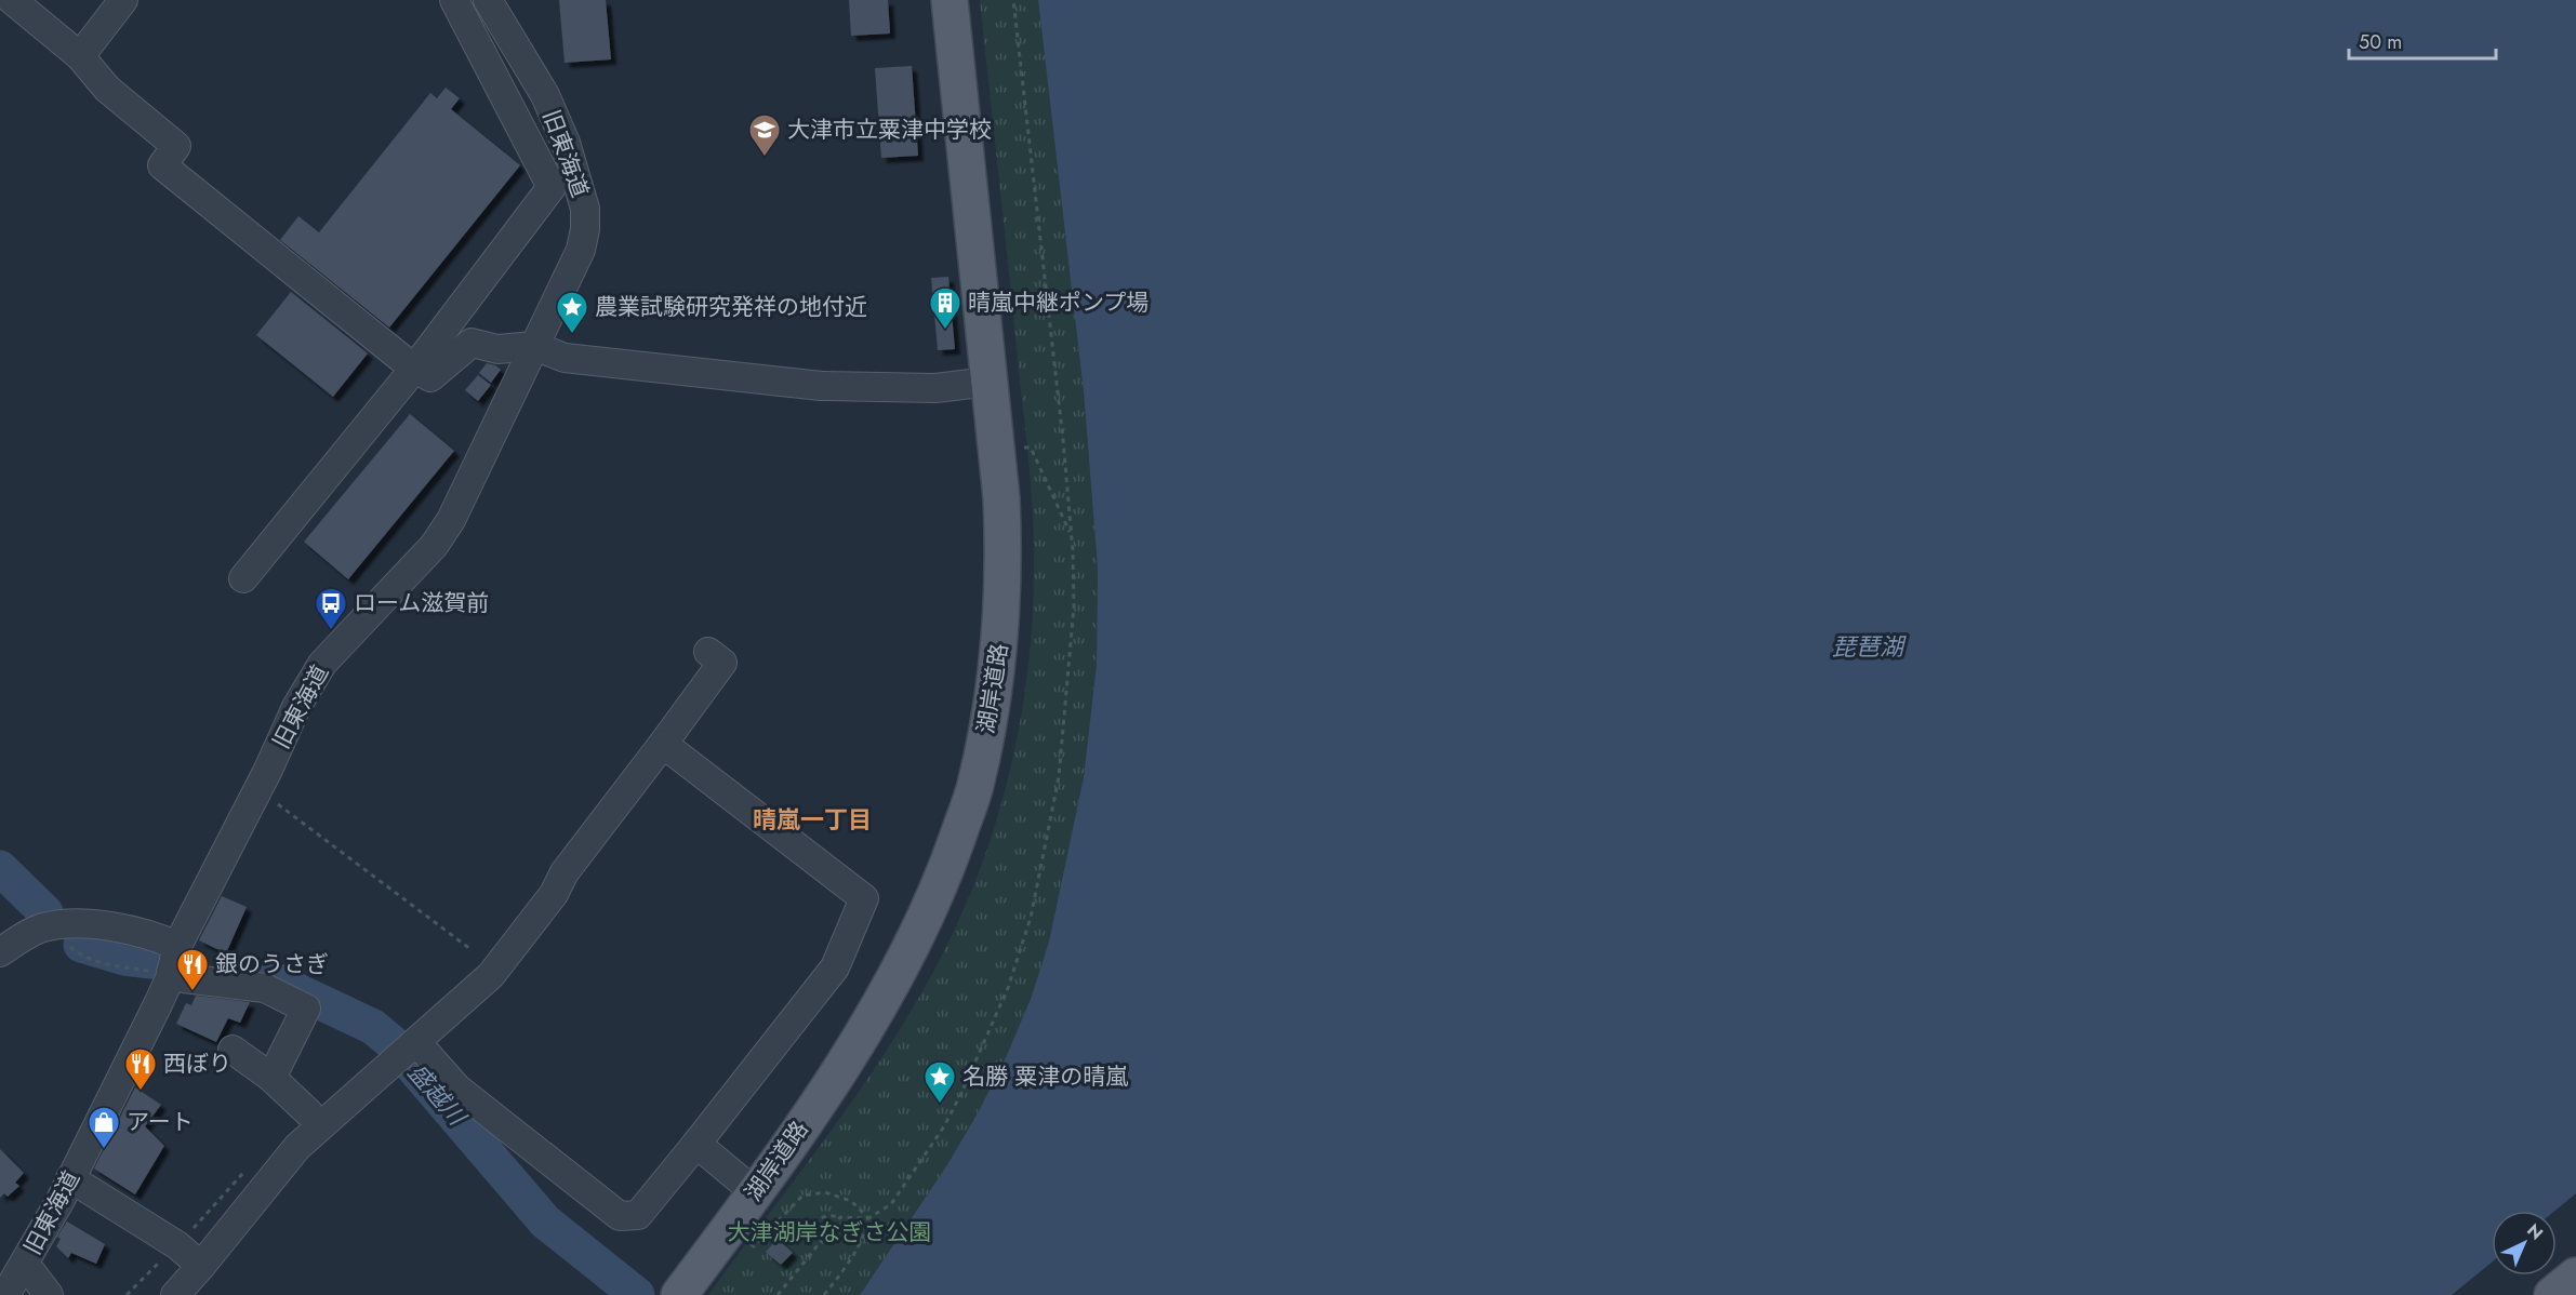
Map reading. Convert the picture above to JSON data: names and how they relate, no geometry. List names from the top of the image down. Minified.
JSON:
{"streets":{"main road":["湖岸道路"],"street":["旧東海道"]},"districts":["晴嵐一丁目"],"water":["琵琶湖","盛越川"],"parks":["大津湖岸なぎさ公園"],"places":{"school or university":["大津市立粟津中学校"],"building":["晴嵐中継ポンプ場"],"place":["農業試験研究発祥の地付近","名勝 粟津の晴嵐"],"bus stop":["ローム滋賀前"],"restaurant":["銀のうさぎ","西ぼり"],"shop":["アート"]},"scale_bar":"50 m","north":"top right"}
